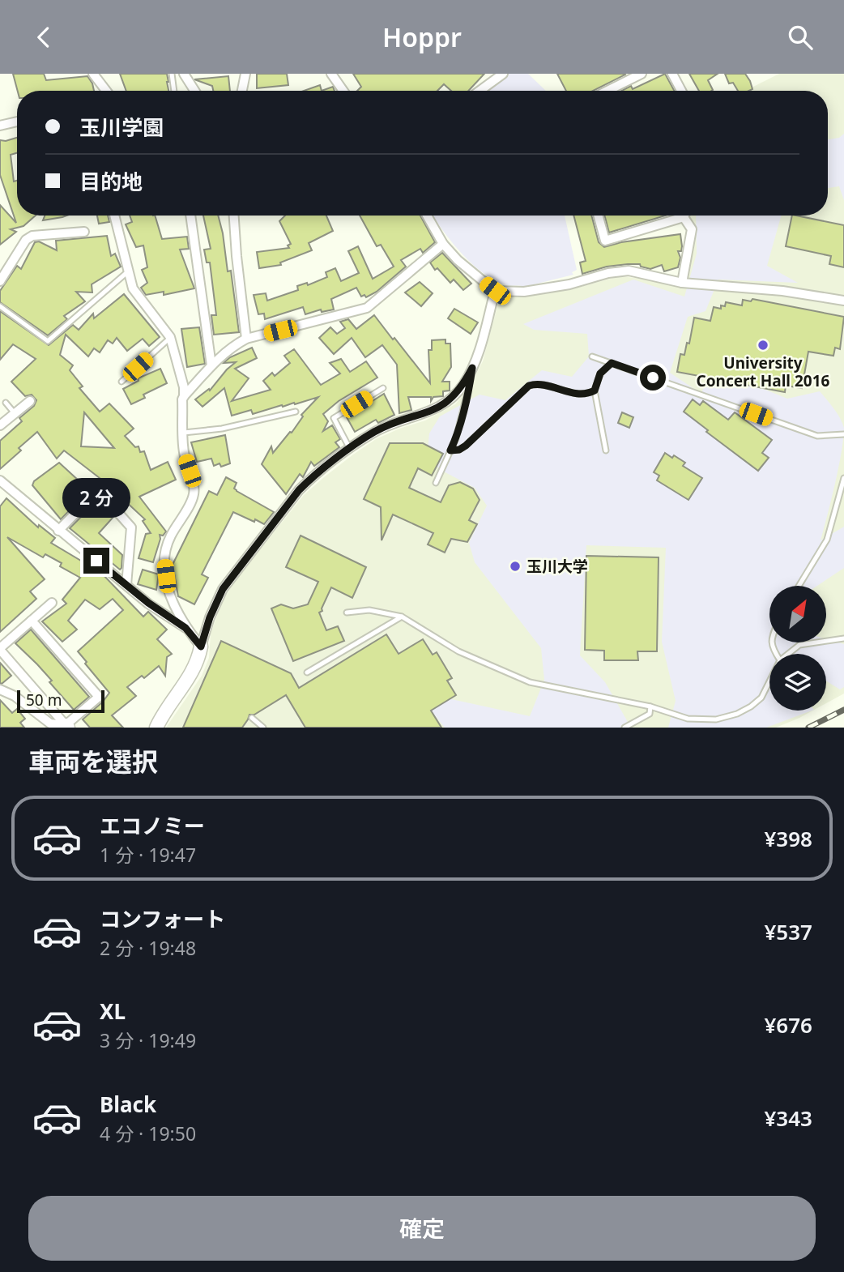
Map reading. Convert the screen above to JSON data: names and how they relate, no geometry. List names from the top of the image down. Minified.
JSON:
{"places":["University Concert Hall 2016","玉川大学"],"scale_bar":"50 m","north":"top right","page":{"header":"Hoppr","banner":["玉川学園","目的地"],"bubble":"2 分","scale":"50 m","heading":"車両を選択","list":[{"name":"エコノミー","note":"1 分 · 19:47","value":"¥398"},{"name":"コンフォート","note":"2 分 · 19:48","value":"¥537"},{"name":"XL","note":"3 分 · 19:49","value":"¥676"},{"name":"Black","note":"4 分 · 19:50","value":"¥343"}],"buttons":"確定"}}
